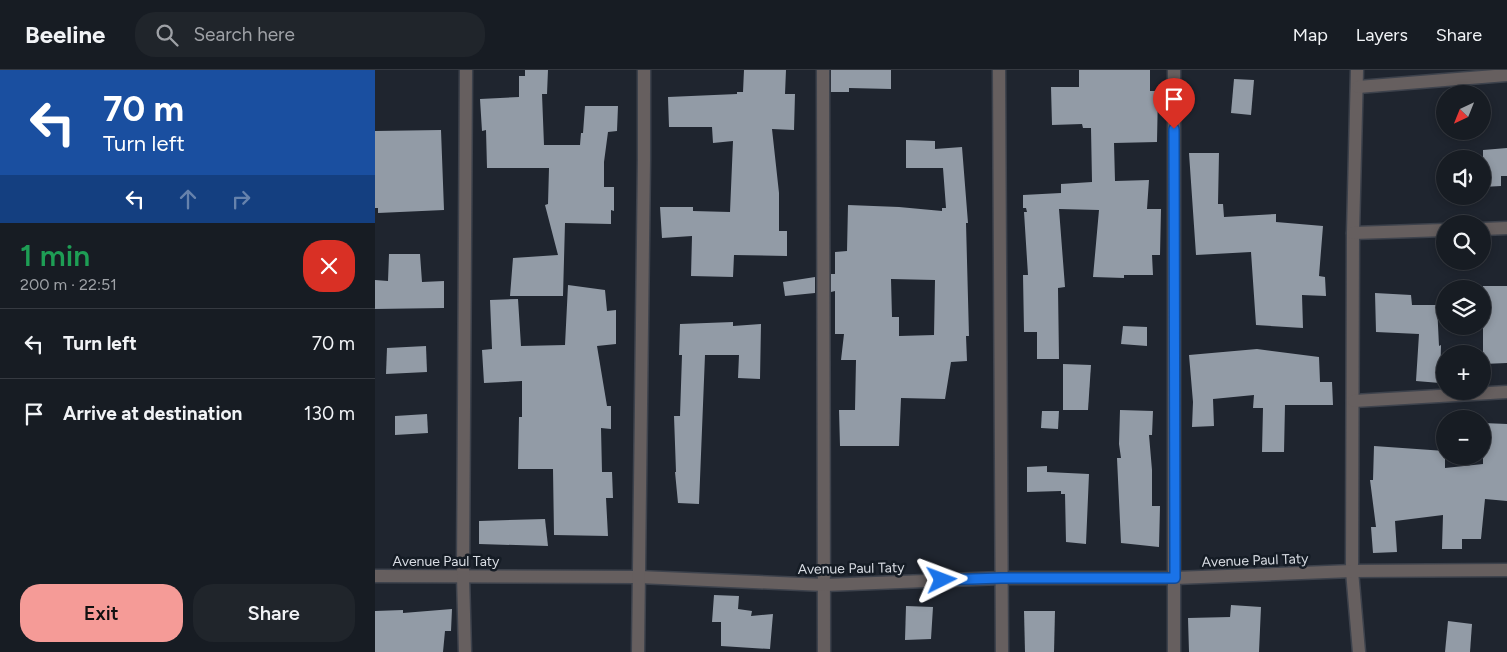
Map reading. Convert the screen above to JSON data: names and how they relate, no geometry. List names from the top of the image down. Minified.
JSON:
{"streets":{"street":["Avenue Paul Taty"]},"north":"bottom left","page":{"header":"Beeline","search":"Search here","nav":["Map","Layers","Share"],"turn":["70 m","Turn left"],"map_buttons":["+","−"],"heading":["1 min","200 m · 22:51"],"list":[{"name":"Turn left","value":"70 m"},{"name":"Arrive at destination","value":"130 m"}],"buttons":["Exit","Share"]}}
